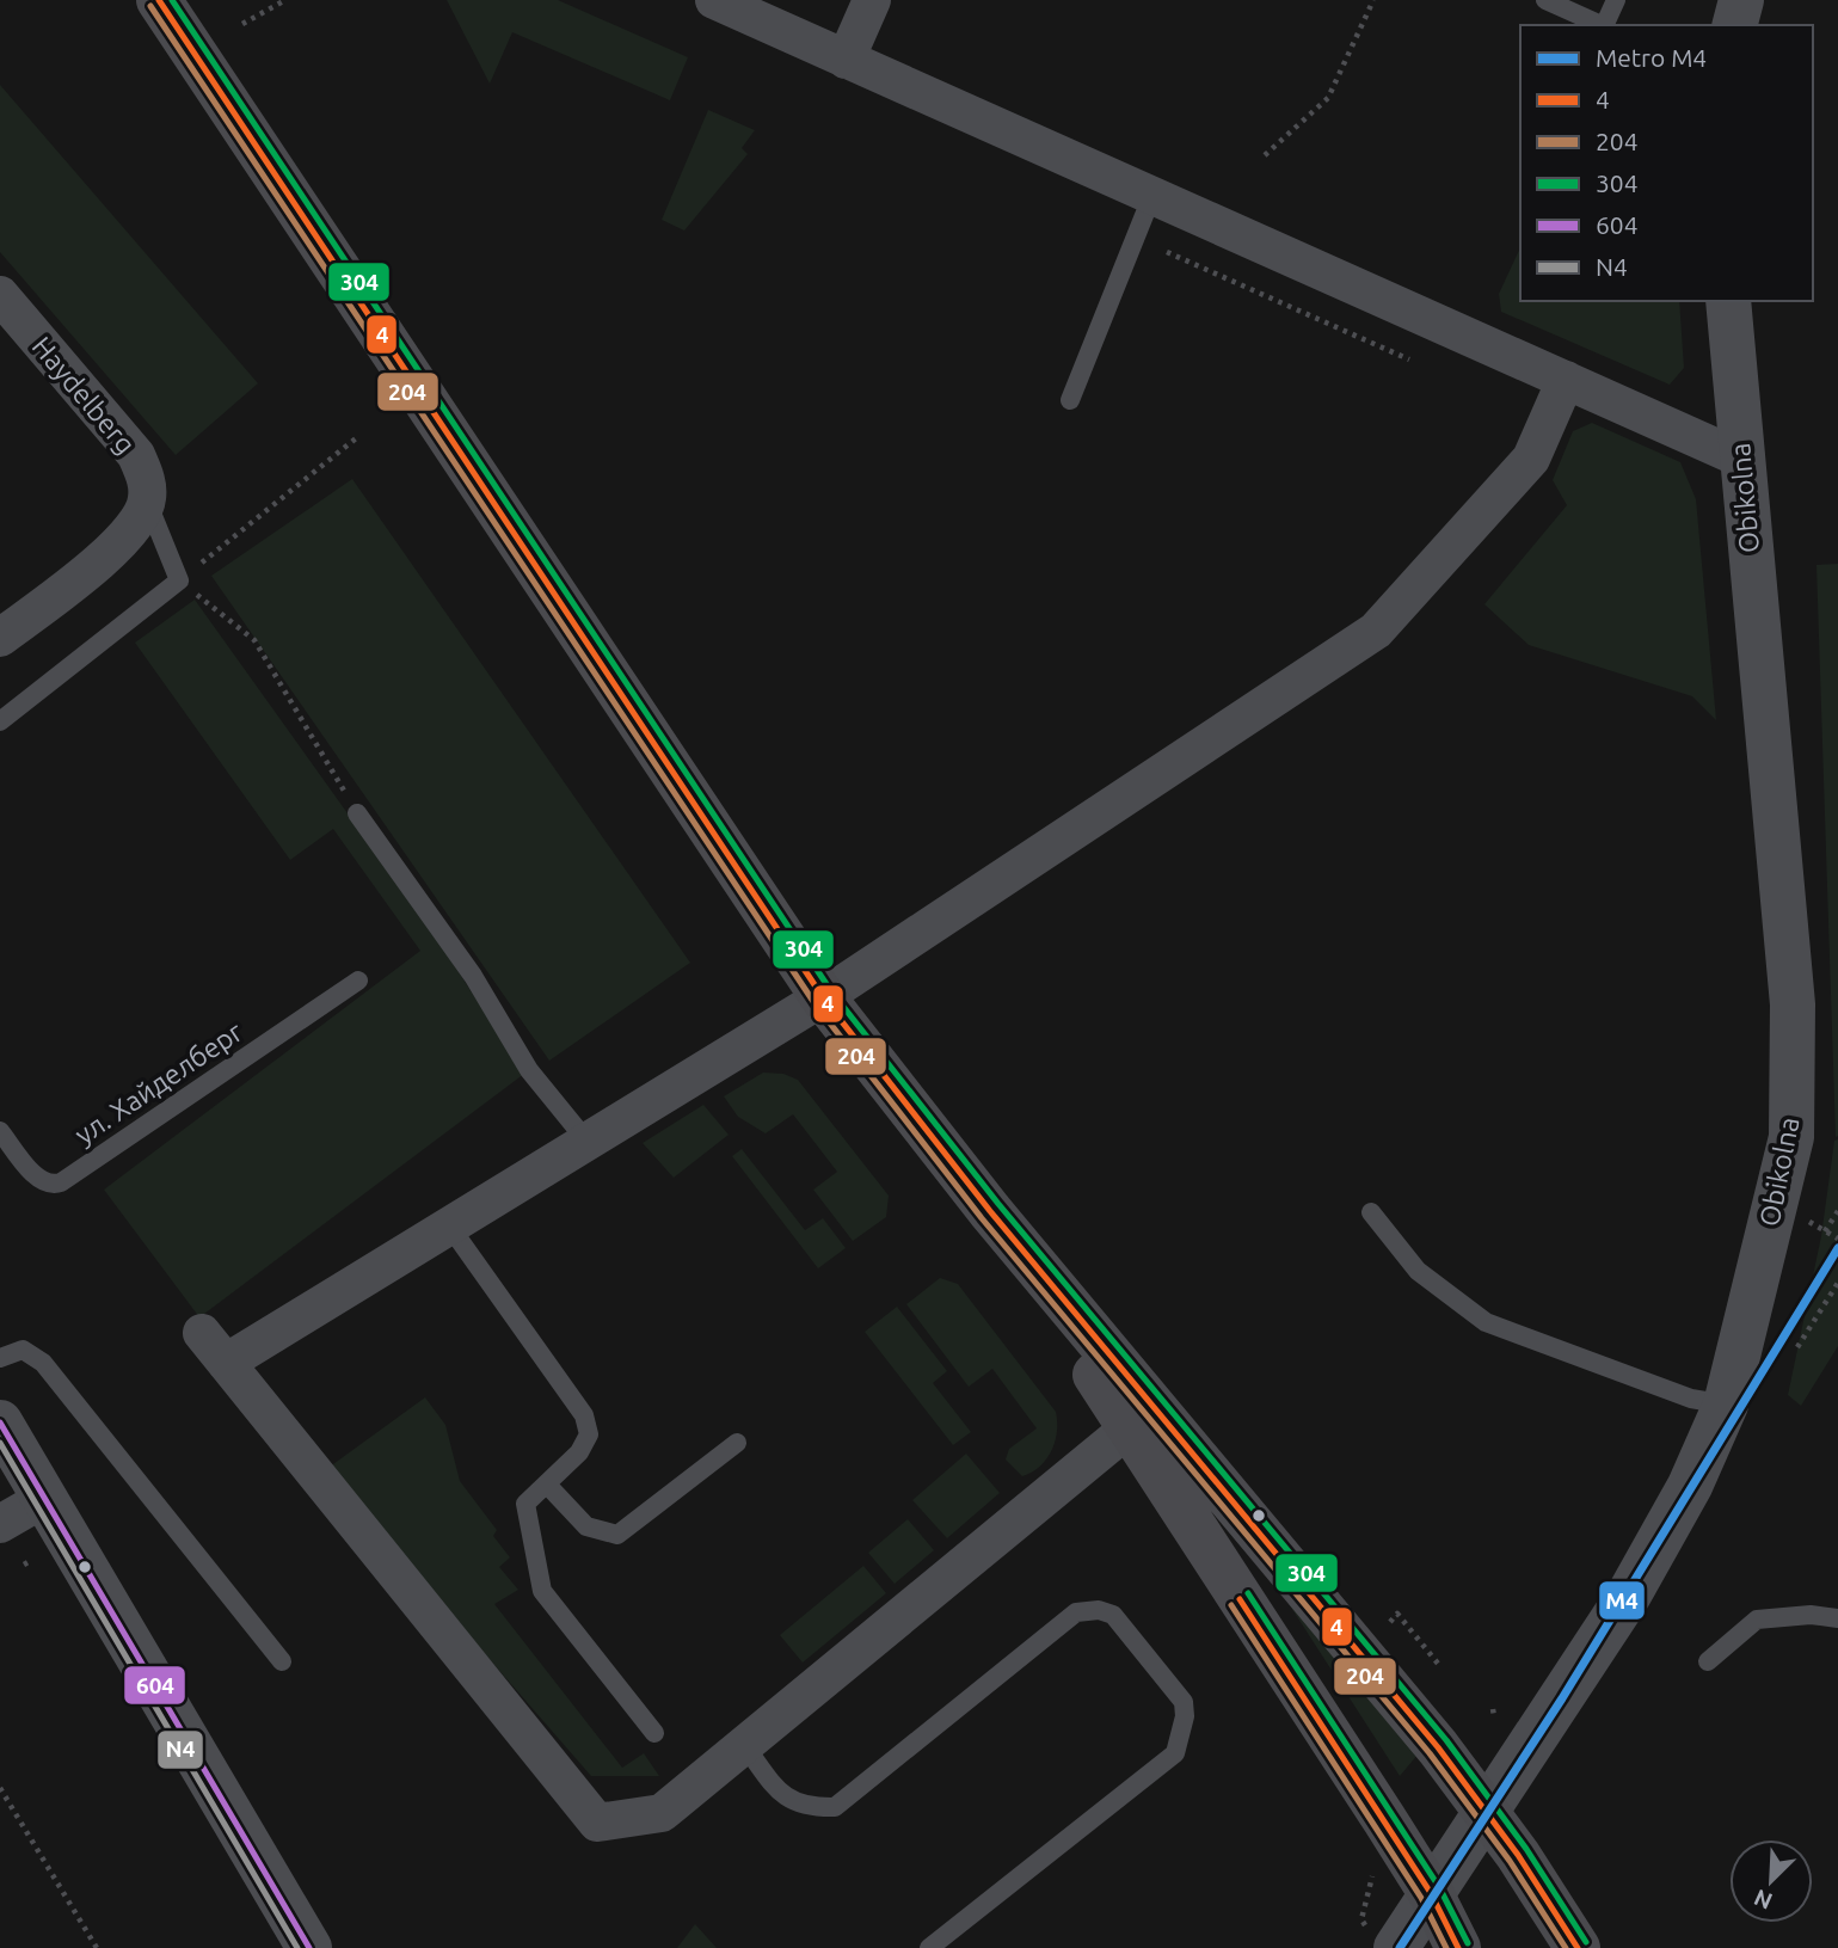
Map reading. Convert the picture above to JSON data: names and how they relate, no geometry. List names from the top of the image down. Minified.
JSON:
{"streets":{"street":["Haydelberg","Obikolna"],"lane":["ул. Хайделберг"]},"lines":["transit line 4","transit line 304","transit line 204","metro line M4","transit line 604","transit line N4"],"legend":["Metro M4","4","204","304","604","N4"],"north":"bottom left"}
